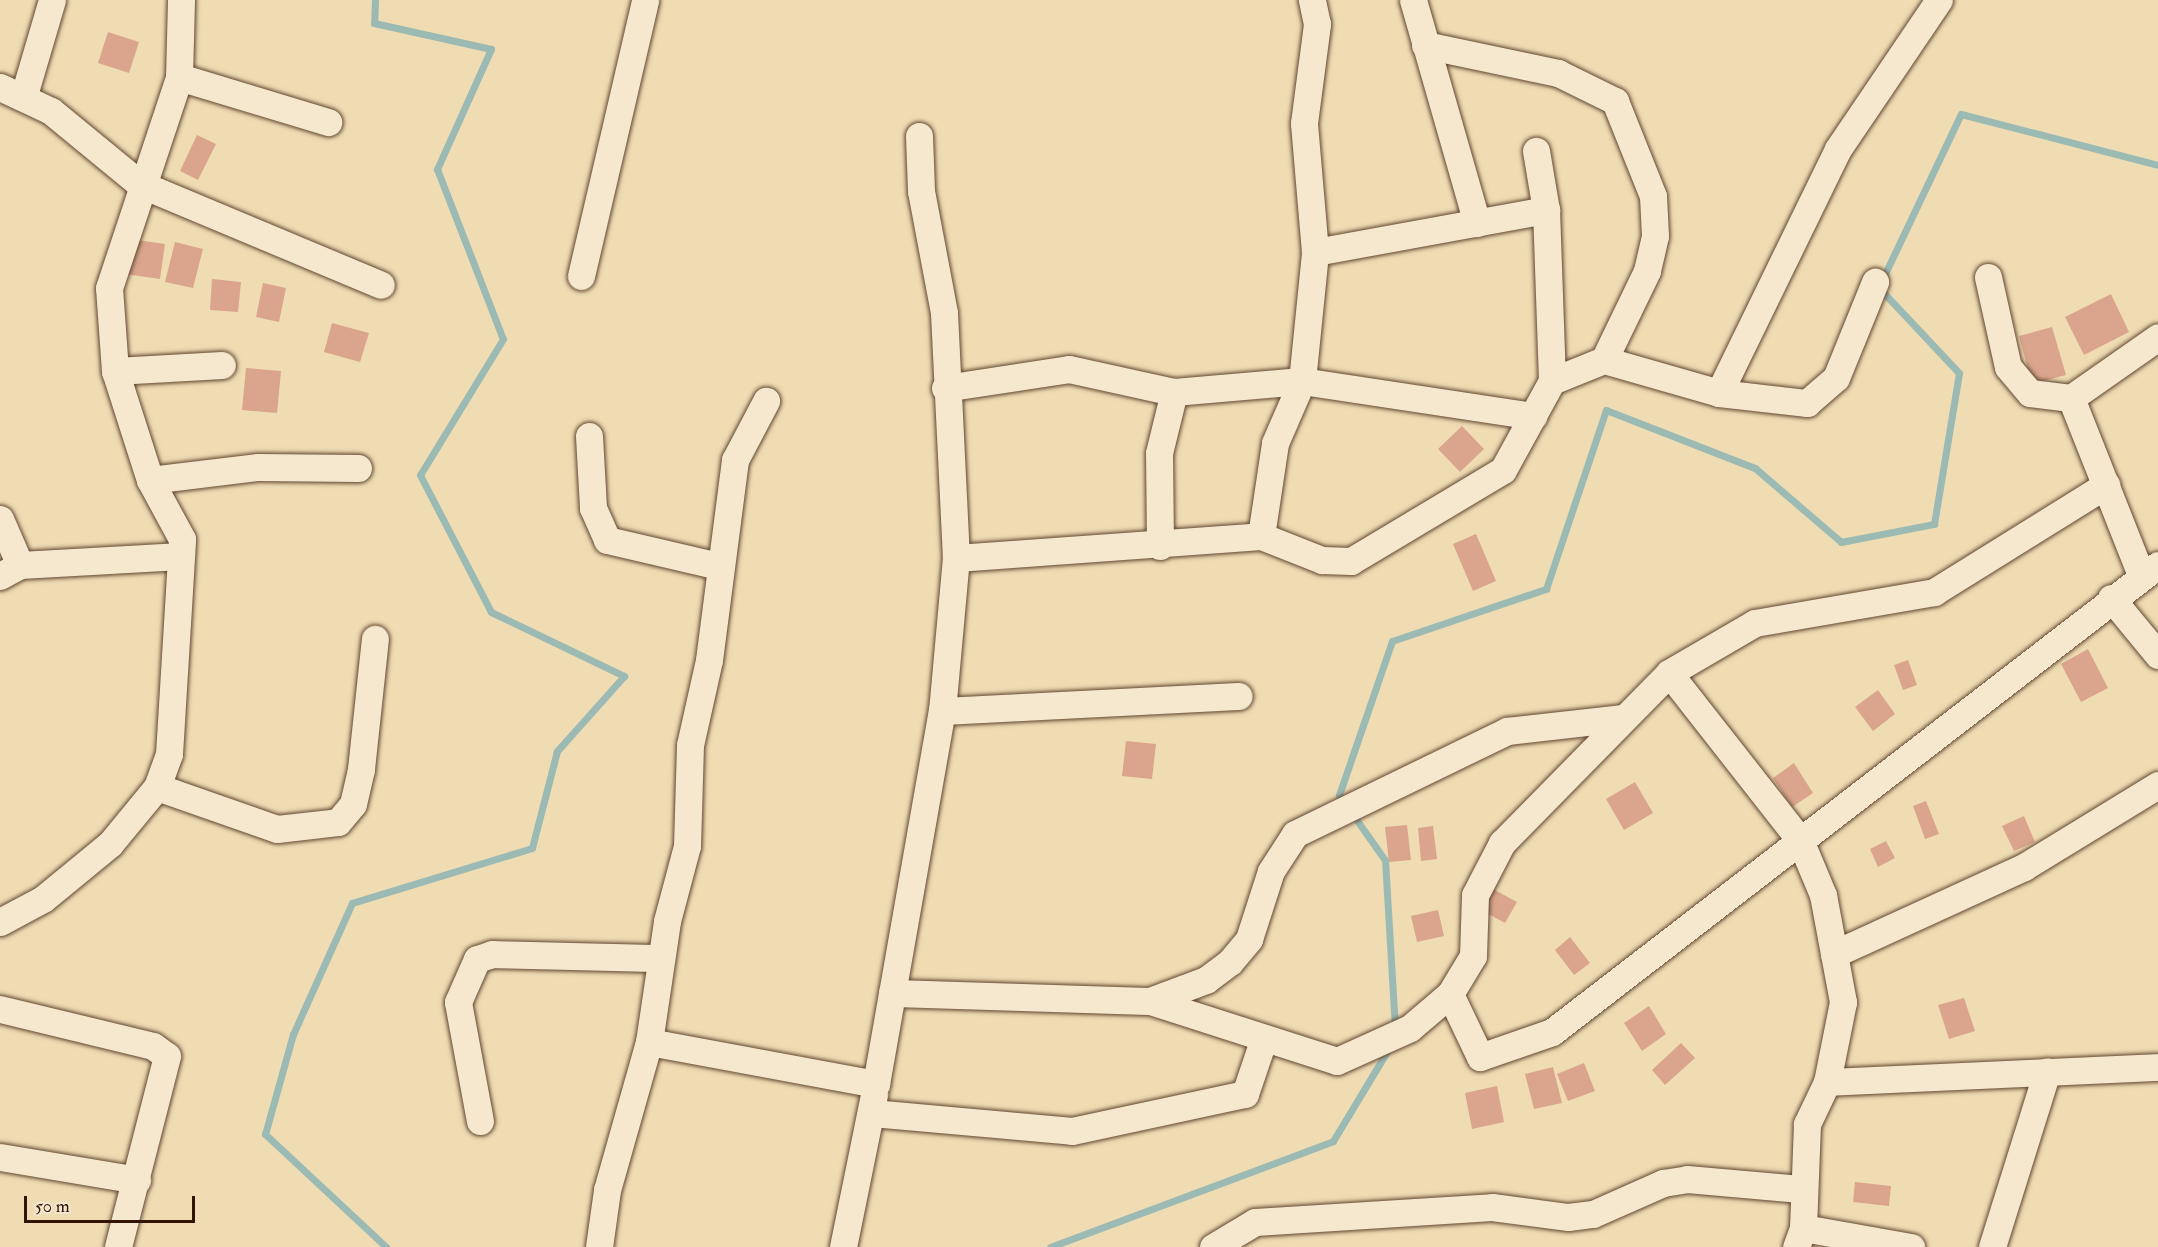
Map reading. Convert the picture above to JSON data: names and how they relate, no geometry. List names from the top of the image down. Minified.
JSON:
{"scale_bar":"50 m"}
